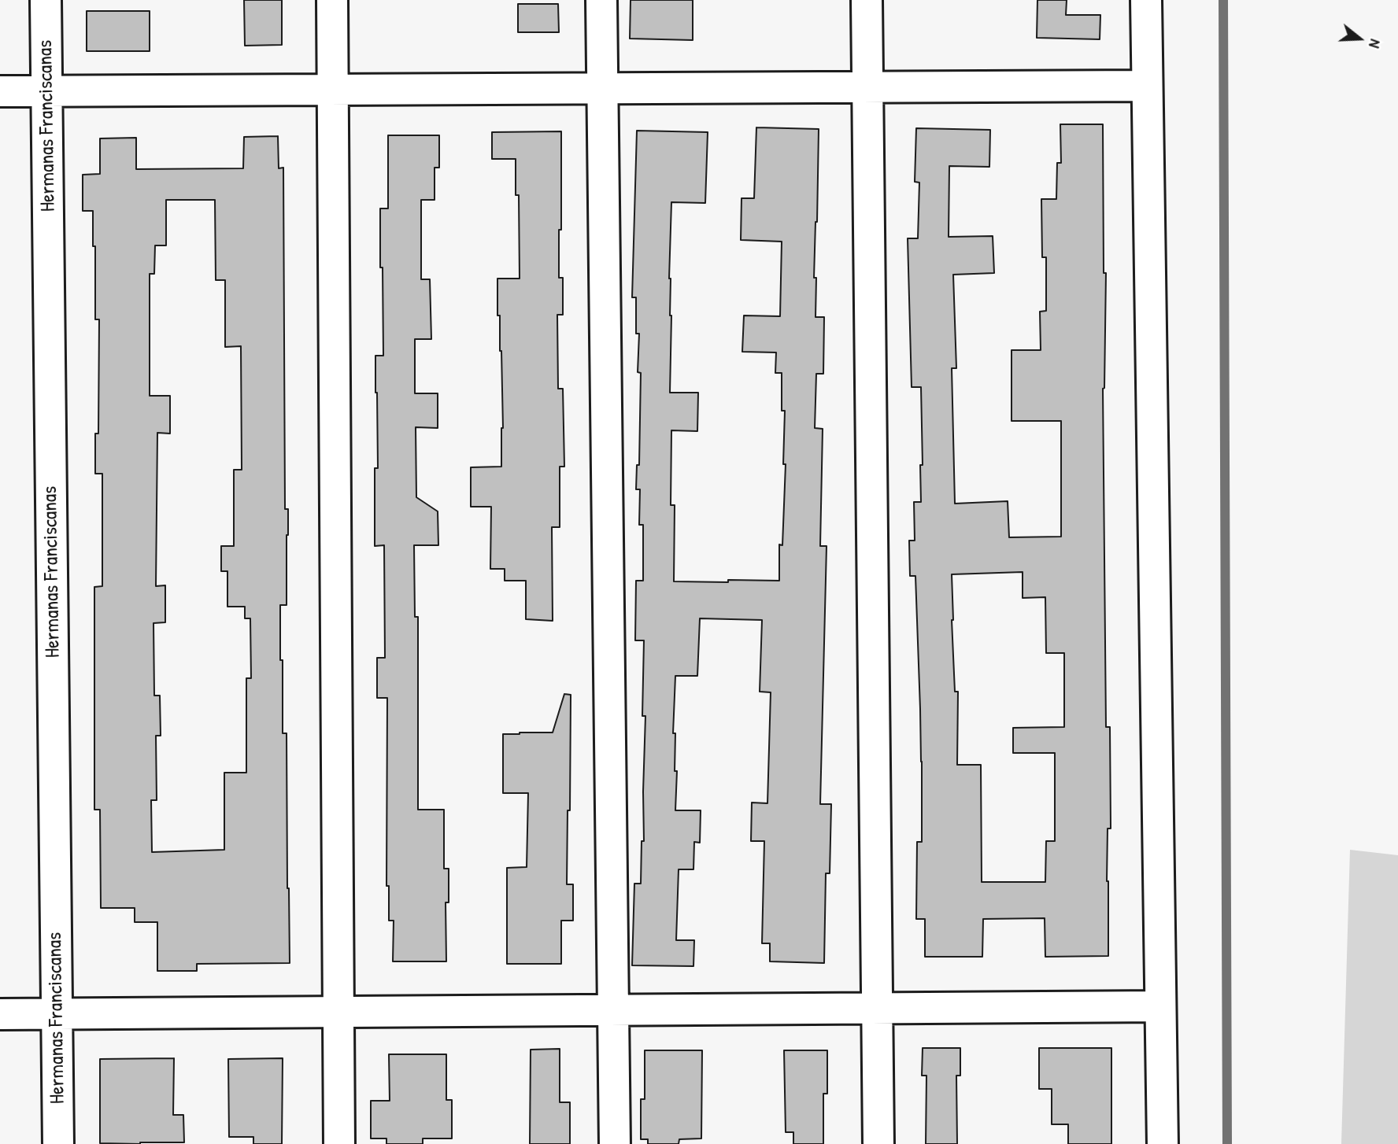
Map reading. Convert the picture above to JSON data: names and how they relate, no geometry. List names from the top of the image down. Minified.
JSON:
{"streets":{"street":["Hermanas Franciscanas"]},"north":"right"}
